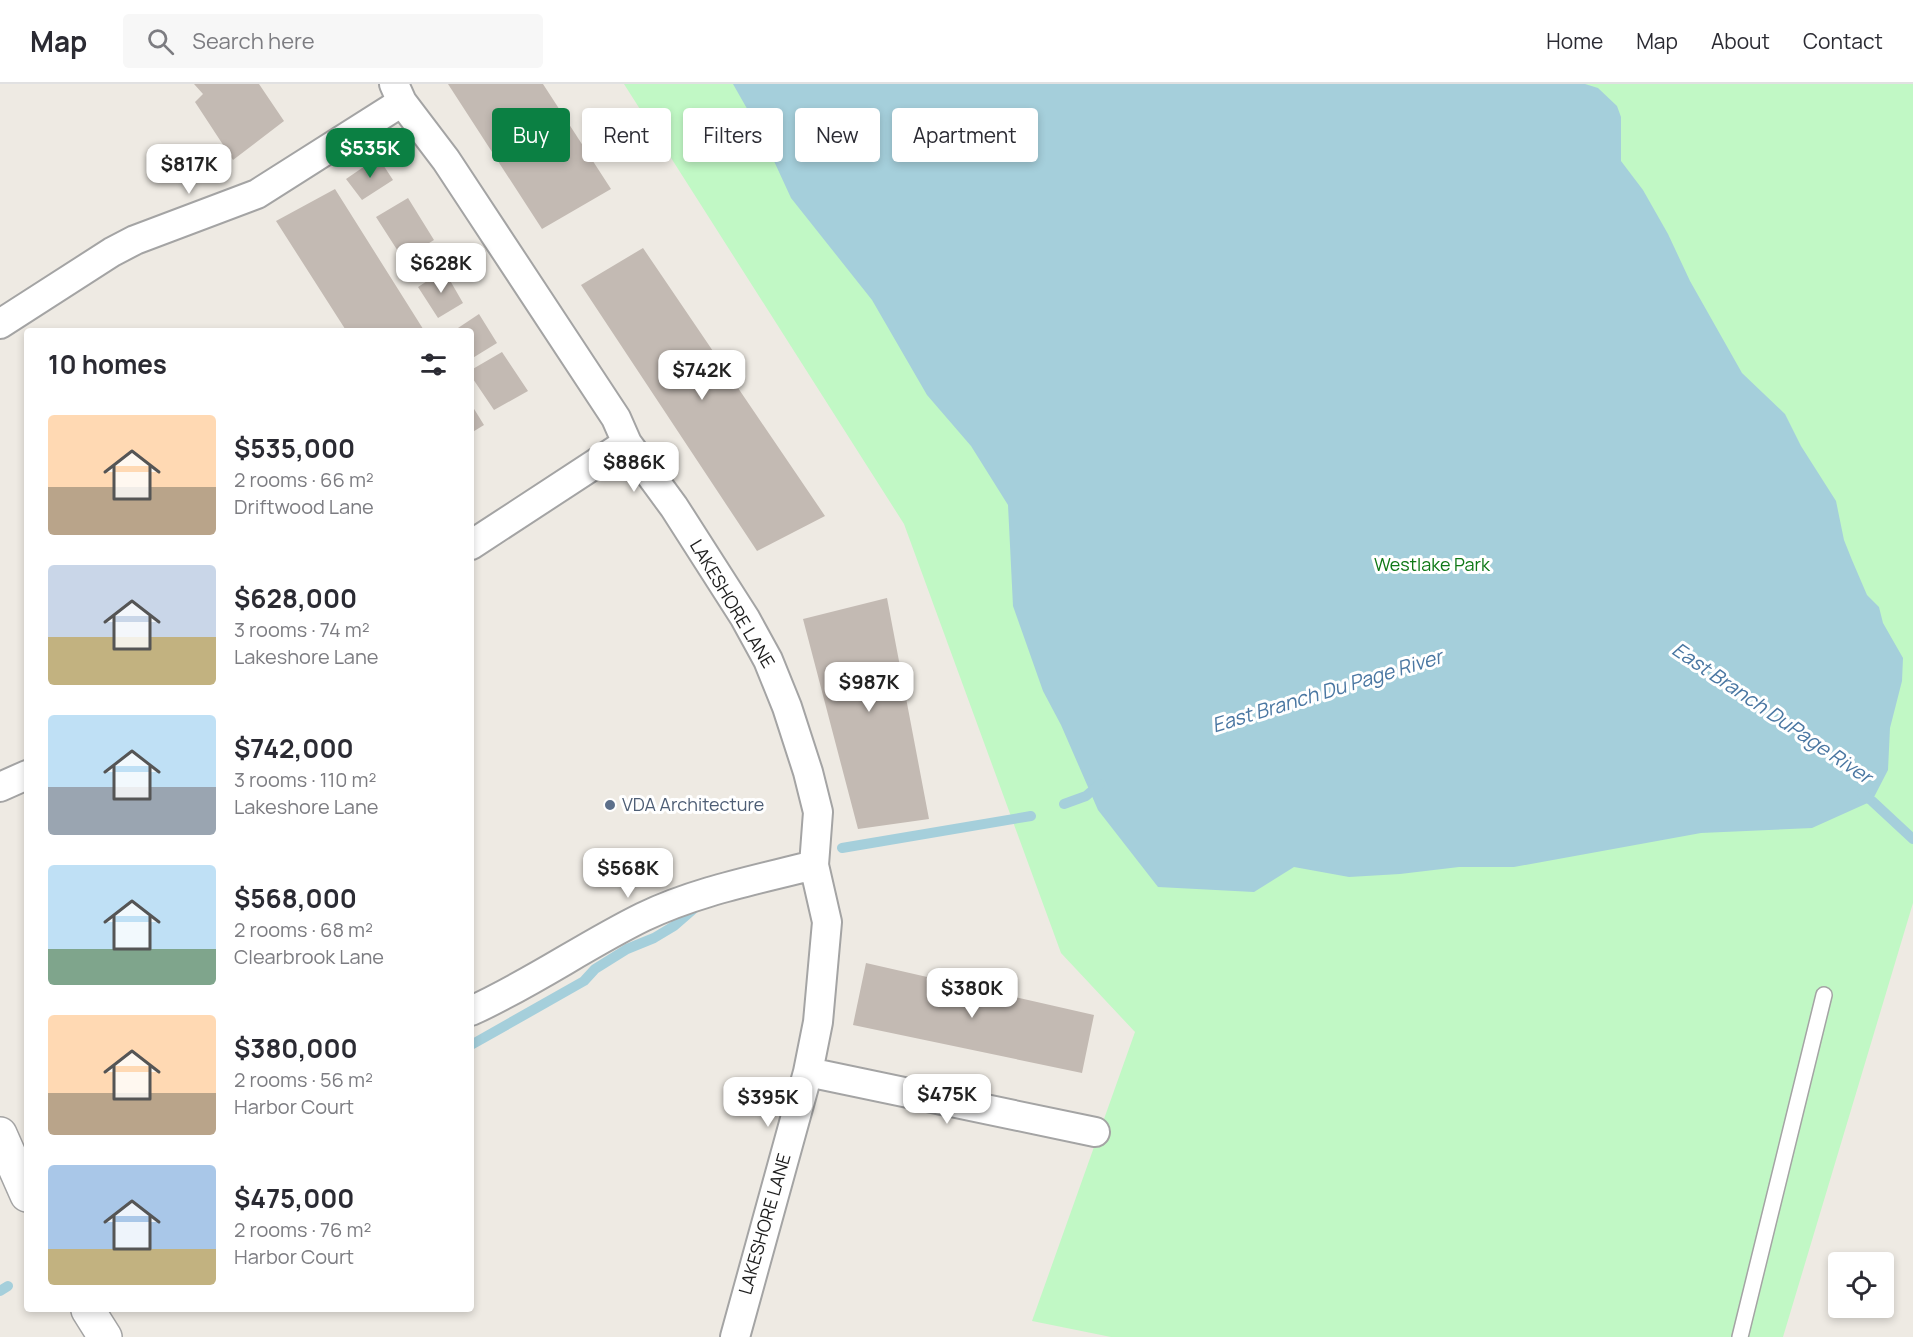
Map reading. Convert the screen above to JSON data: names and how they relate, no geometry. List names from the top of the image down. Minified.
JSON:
{"streets":{"street":["LAKESHORE LANE"]},"water":["East Branch Du Page River","East Branch DuPage River"],"parks":["Westlake Park"],"places":["VDA Architecture"],"page":{"header":"Map","search":"Search here","nav":["Home","Map","About","Contact"],"chip":["Buy","Rent","Filters","New","Apartment"],"price":["$535K","$817K","$628K","$742K","$886K","$987K","$568K","$380K","$475K","$395K"],"heading":"10 homes","list":[{"name":"$535,000","note":"2 rooms · 66 m² · Driftwood Lane"},{"name":"$628,000","note":"3 rooms · 74 m² · Lakeshore Lane"},{"name":"$742,000","note":"3 rooms · 110 m² · Lakeshore Lane"},{"name":"$568,000","note":"2 rooms · 68 m² · Clearbrook Lane"},{"name":"$380,000","note":"2 rooms · 56 m² · Harbor Court"},{"name":"$475,000","note":"2 rooms · 76 m² · Harbor Court"}]}}
